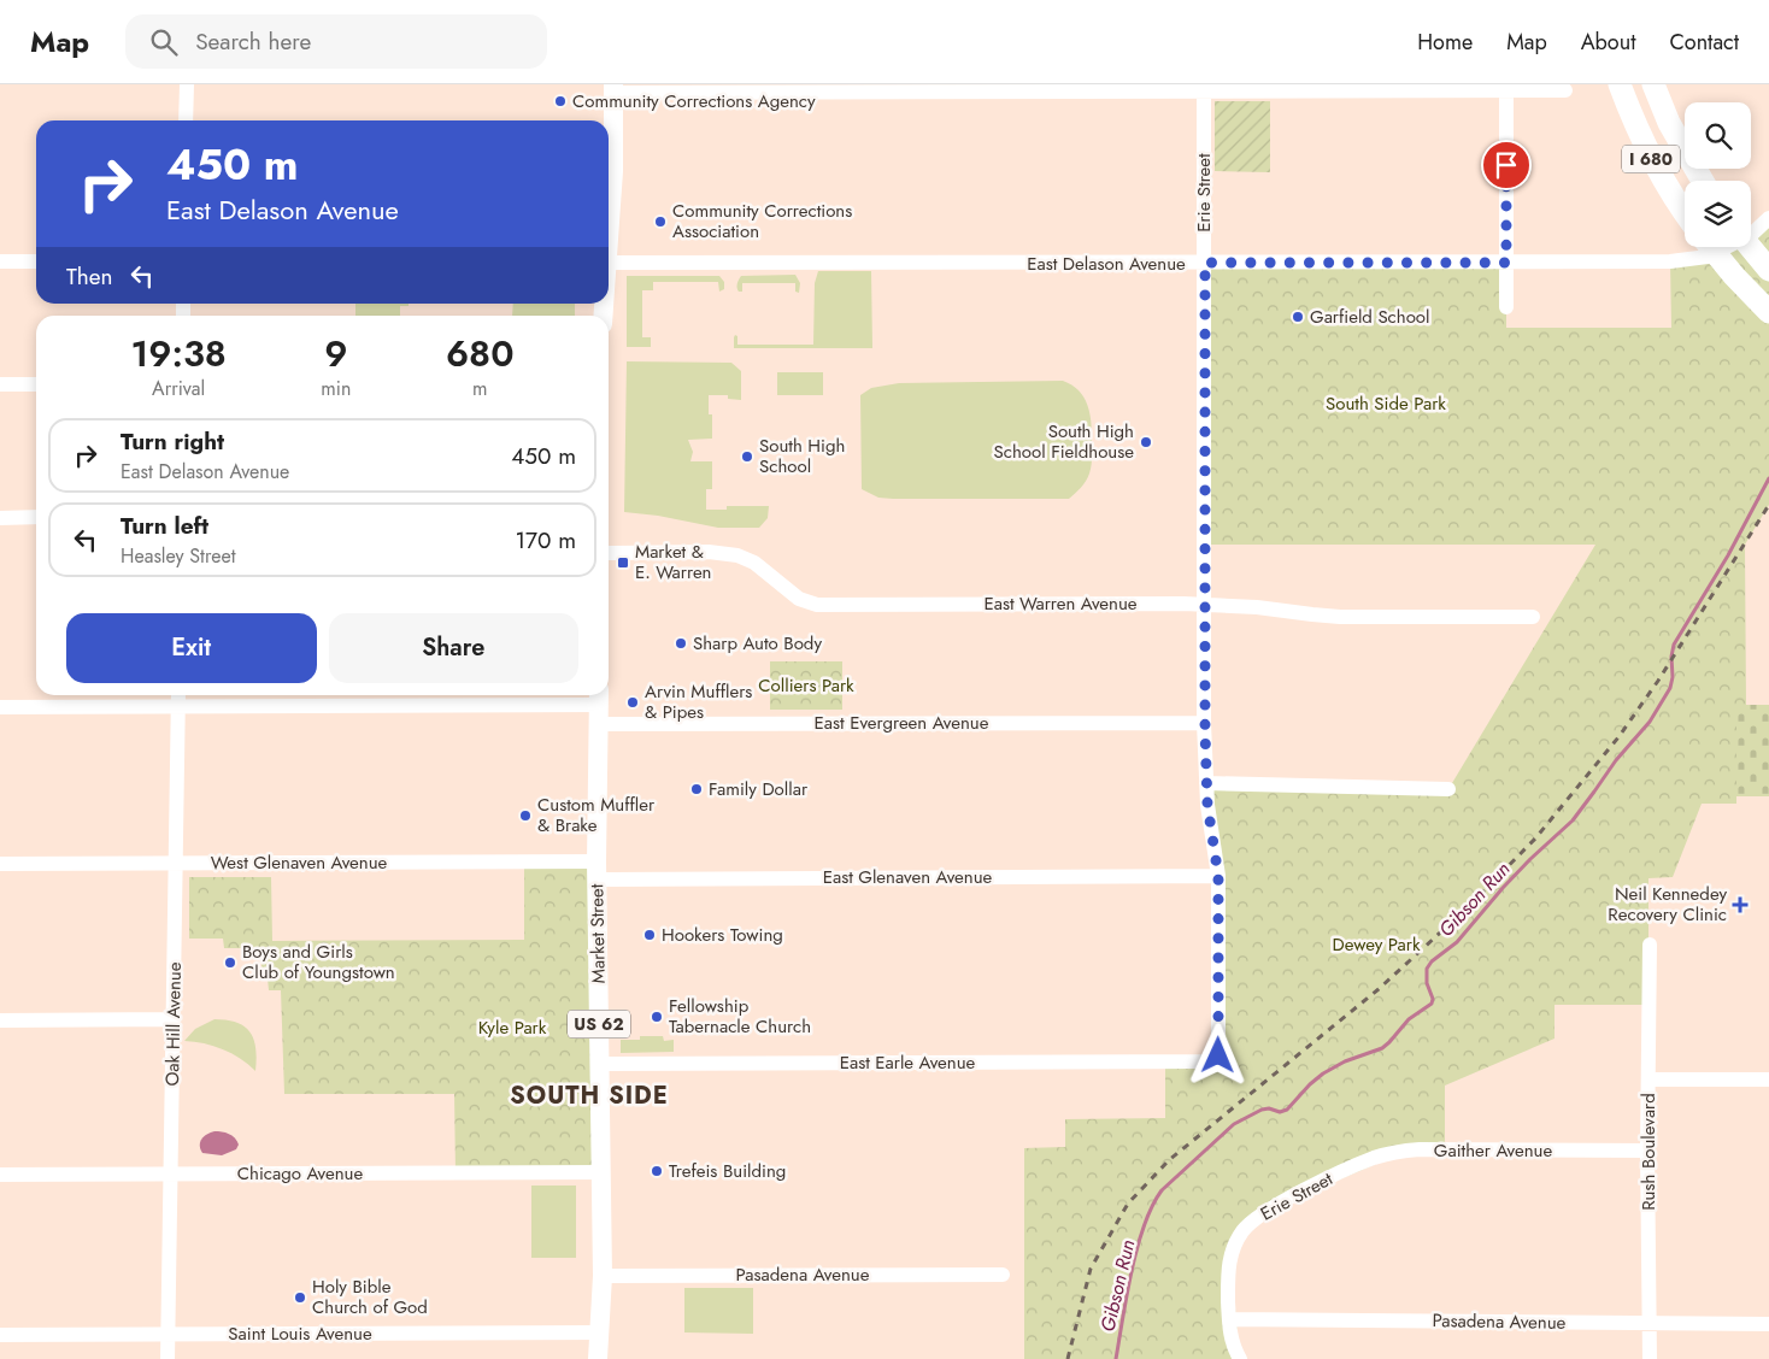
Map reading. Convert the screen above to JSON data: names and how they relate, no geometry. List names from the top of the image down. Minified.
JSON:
{"streets":{"highway":["I 680"],"main road":["Market Street","US 62"],"street":["Erie Street","East Delason Avenue","East Warren Avenue","East Evergreen Avenue","West Glenaven Avenue","East Glenaven Avenue","Oak Hill Avenue","East Earle Avenue","Gaither Avenue","Rush Boulevard","Chicago Avenue","Pasadena Avenue","Saint Louis Avenue"]},"crossings":[["Erie Street","East Delason Avenue"],["Erie Street","East Warren Avenue"],["Erie Street","East Evergreen Avenue"],["Erie Street","East Glenaven Avenue"],["Erie Street","East Earle Avenue"],["Erie Street","Gaither Avenue"],["Erie Street","Pasadena Avenue"],["East Evergreen Avenue","Market Street"],["East Evergreen Avenue","Oak Hill Avenue"],["West Glenaven Avenue","East Glenaven Avenue"],["West Glenaven Avenue","Market Street"],["West Glenaven Avenue","Oak Hill Avenue"],["East Glenaven Avenue","Market Street"],["Market Street","East Earle Avenue"],["Market Street","Chicago Avenue"],["Market Street","Pasadena Avenue"],["Market Street","Saint Louis Avenue"],["Oak Hill Avenue","Chicago Avenue"],["Oak Hill Avenue","Saint Louis Avenue"],["Gaither Avenue","Rush Boulevard"],["Rush Boulevard","Pasadena Avenue"]],"districts":["SOUTH SIDE"],"water":["Gibson Run"],"parks":["South Side Park","Colliers Park","Dewey Park","Kyle Park"],"places":{"other":["Community Corrections Agency","Community Corrections Association","Garfield School","South High School Fieldhouse","South High School","Sharp Auto Body","Arvin Mufflers & Pipes","Family Dollar","Custom Muffler & Brake","Hookers Towing","Boys and Girls Club of Youngstown","Fellowship Tabernacle Church","Trefeis Building","Holy Bible Church of God"],"transit":["Market & E. Warren"],"health":["Neil Kennedey Recovery Clinic"]},"page":{"header":"Map","search":"Search here","nav":["Home","Map","About","Contact"],"turn":["450 m","East Delason Avenue"],"then":"Then","eta":["19:38","Arrival","9","min","680","m"],"list":[{"name":"Turn right","note":"East Delason Avenue","value":"450 m"},{"name":"Turn left","note":"Heasley Street","value":"170 m"}],"buttons":["Exit","Share"]}}
